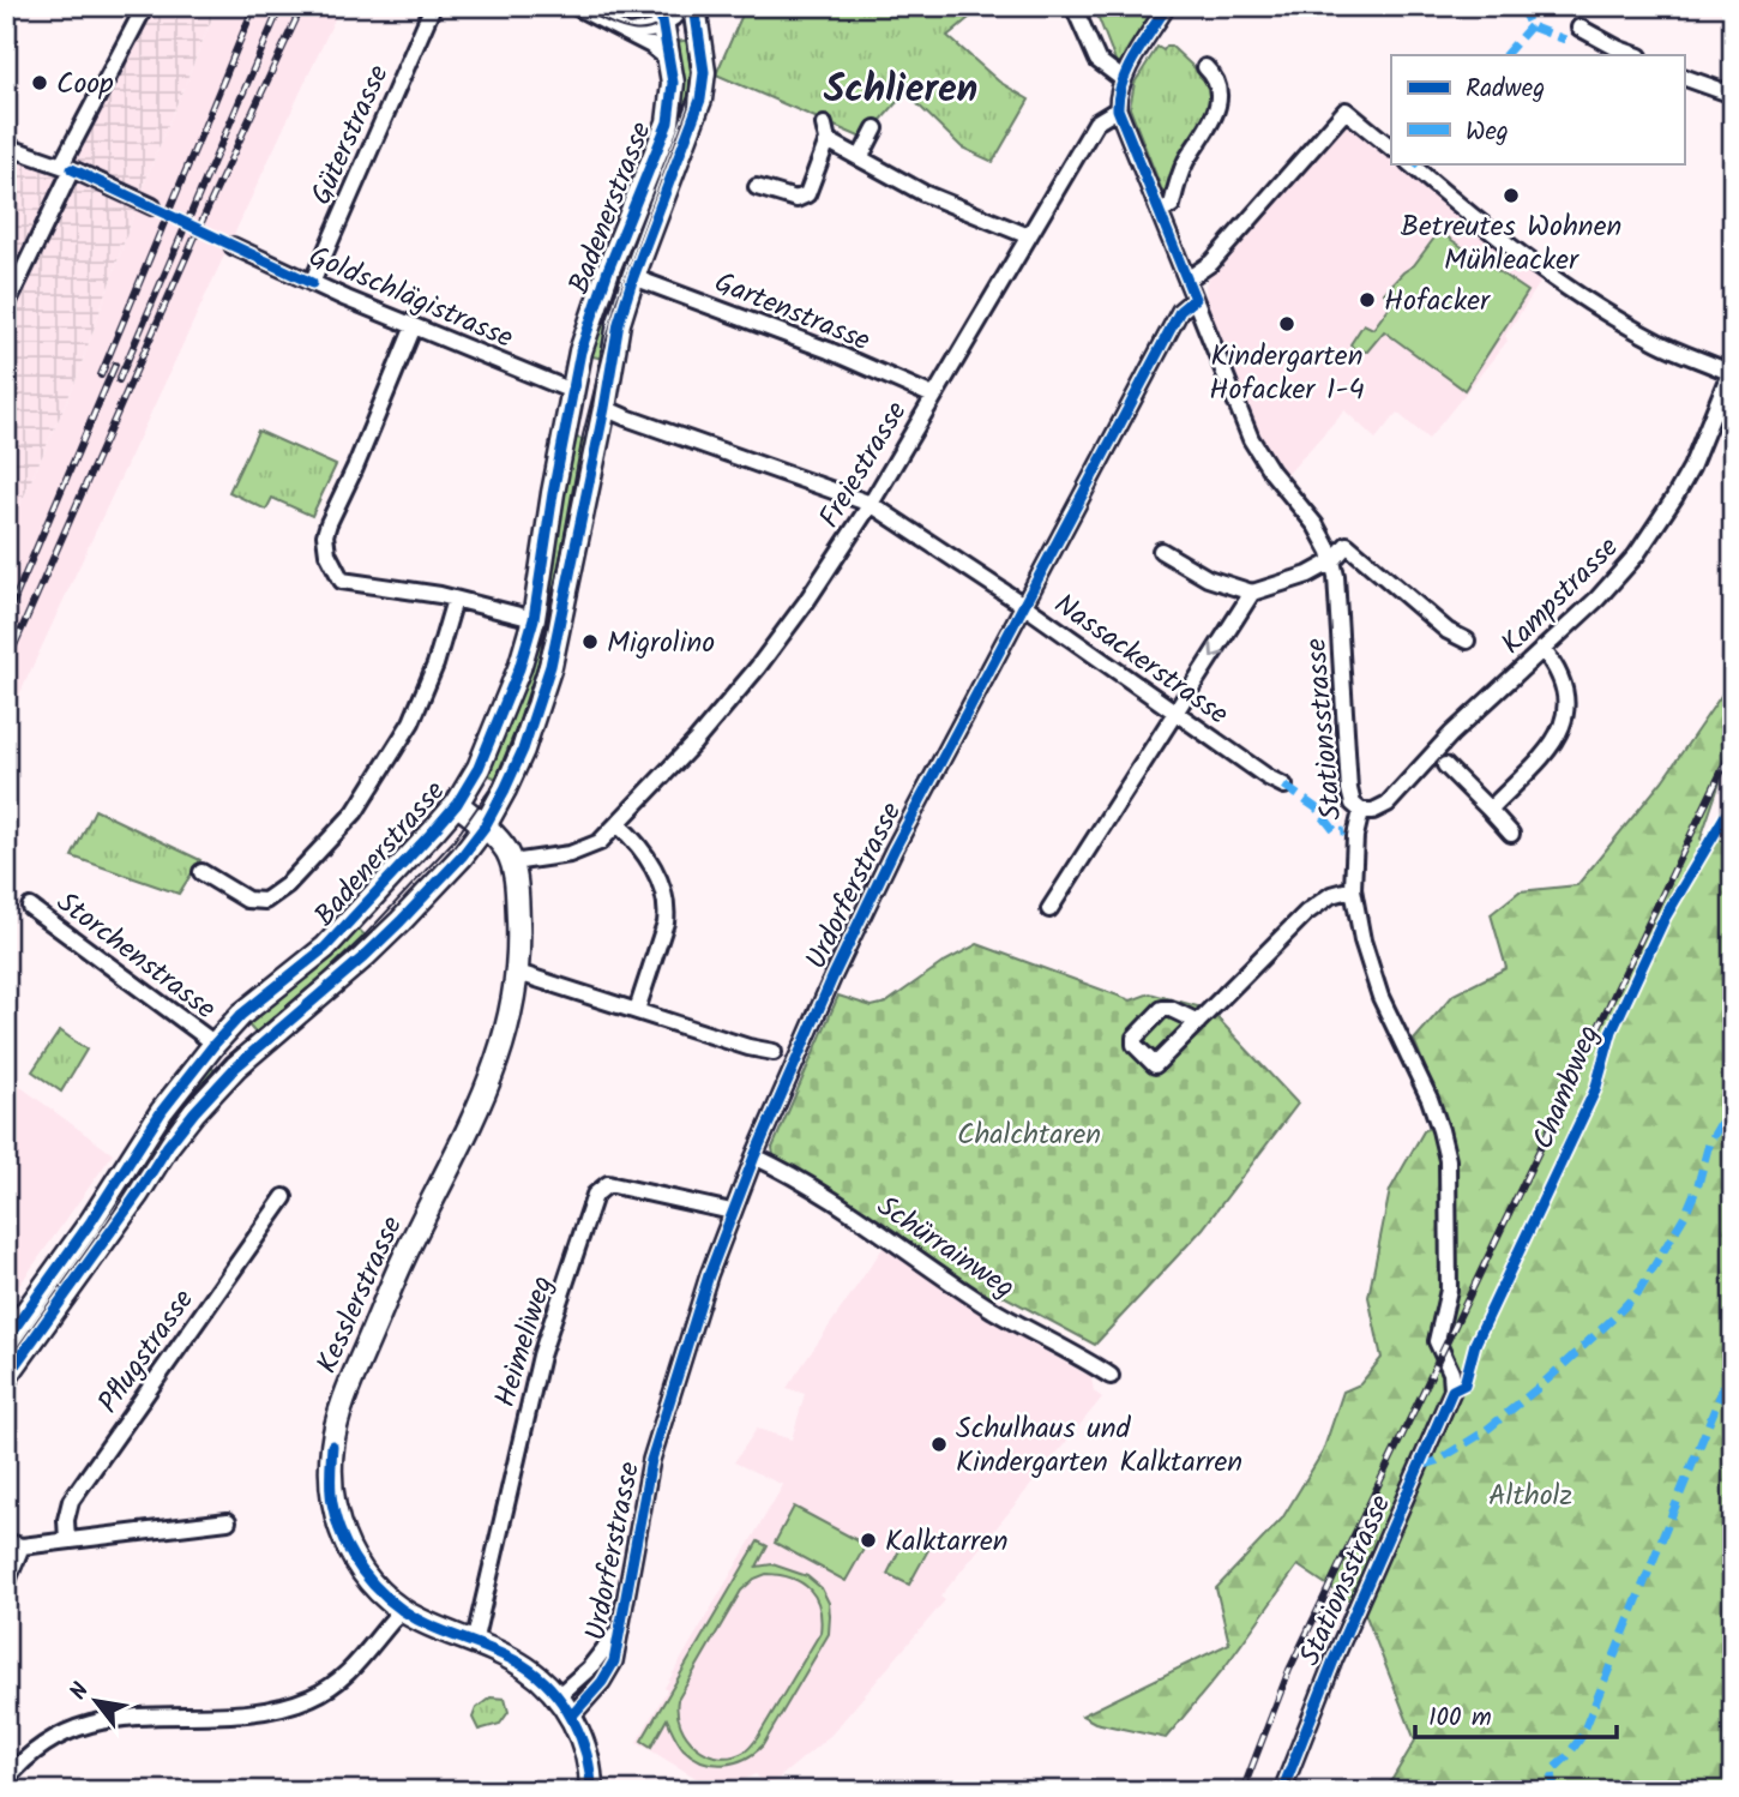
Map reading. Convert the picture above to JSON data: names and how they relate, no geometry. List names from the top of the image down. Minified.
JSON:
{"streets":{"main road":["Badenerstrasse","Kesslerstrasse"],"street":["Güterstrasse","Goldschlägistrasse","Gartenstrasse","Freiestrasse","Kampstrasse","Nassackerstrasse","Stationsstrasse","Urdorferstrasse","Storchenstrasse","Schürrainweg","Heimeliweg","Pflugstrasse"],"cycle path":["Chambweg"]},"crossings":[["Güterstrasse","Goldschlägistrasse"],["Badenerstrasse","Goldschlägistrasse"],["Badenerstrasse","Gartenstrasse"],["Badenerstrasse","Nassackerstrasse"],["Badenerstrasse","Storchenstrasse"],["Badenerstrasse","Kesslerstrasse"],["Gartenstrasse","Freiestrasse"],["Freiestrasse","Nassackerstrasse"],["Freiestrasse","Kesslerstrasse"],["Kampstrasse","Stationsstrasse"],["Nassackerstrasse","Urdorferstrasse"],["Stationsstrasse","Urdorferstrasse"],["Urdorferstrasse","Schürrainweg"],["Urdorferstrasse","Kesslerstrasse"],["Urdorferstrasse","Heimeliweg"],["Kesslerstrasse","Heimeliweg"]],"districts":["Schlieren"],"parks":["Chalchtaren","Altholz"],"places":["Coop","Betreutes Wohnen Mühleacker","Hofacker","Kindergarten Hofacker 1-4","Migrolino","Schulhaus und Kindergarten Kalktarren","Kalktarren"],"legend":["Radweg","Weg"],"scale_bar":"100 m","north":"top left"}
